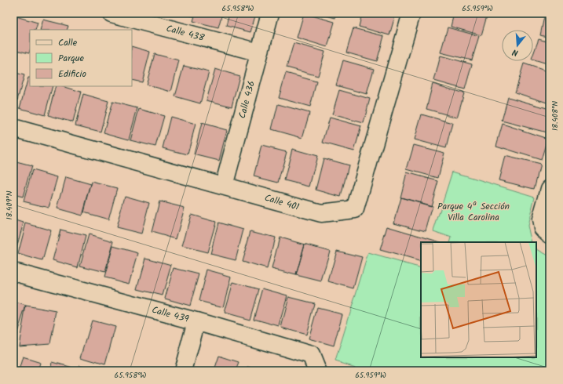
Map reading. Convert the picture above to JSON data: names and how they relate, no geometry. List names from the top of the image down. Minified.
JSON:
{"streets":{"street":["Calle 438","Calle 436","Calle 401","Calle 439"]},"crossings":[["Calle 438","Calle 436"],["Calle 436","Calle 401"]],"parks":["Parque 4ª Sección Villa Carolina"],"legend":["Calle","Parque","Edificio"],"north":"bottom","coordinates":["65.958°W","65.959°W","18.408°N","18.409°N"]}
